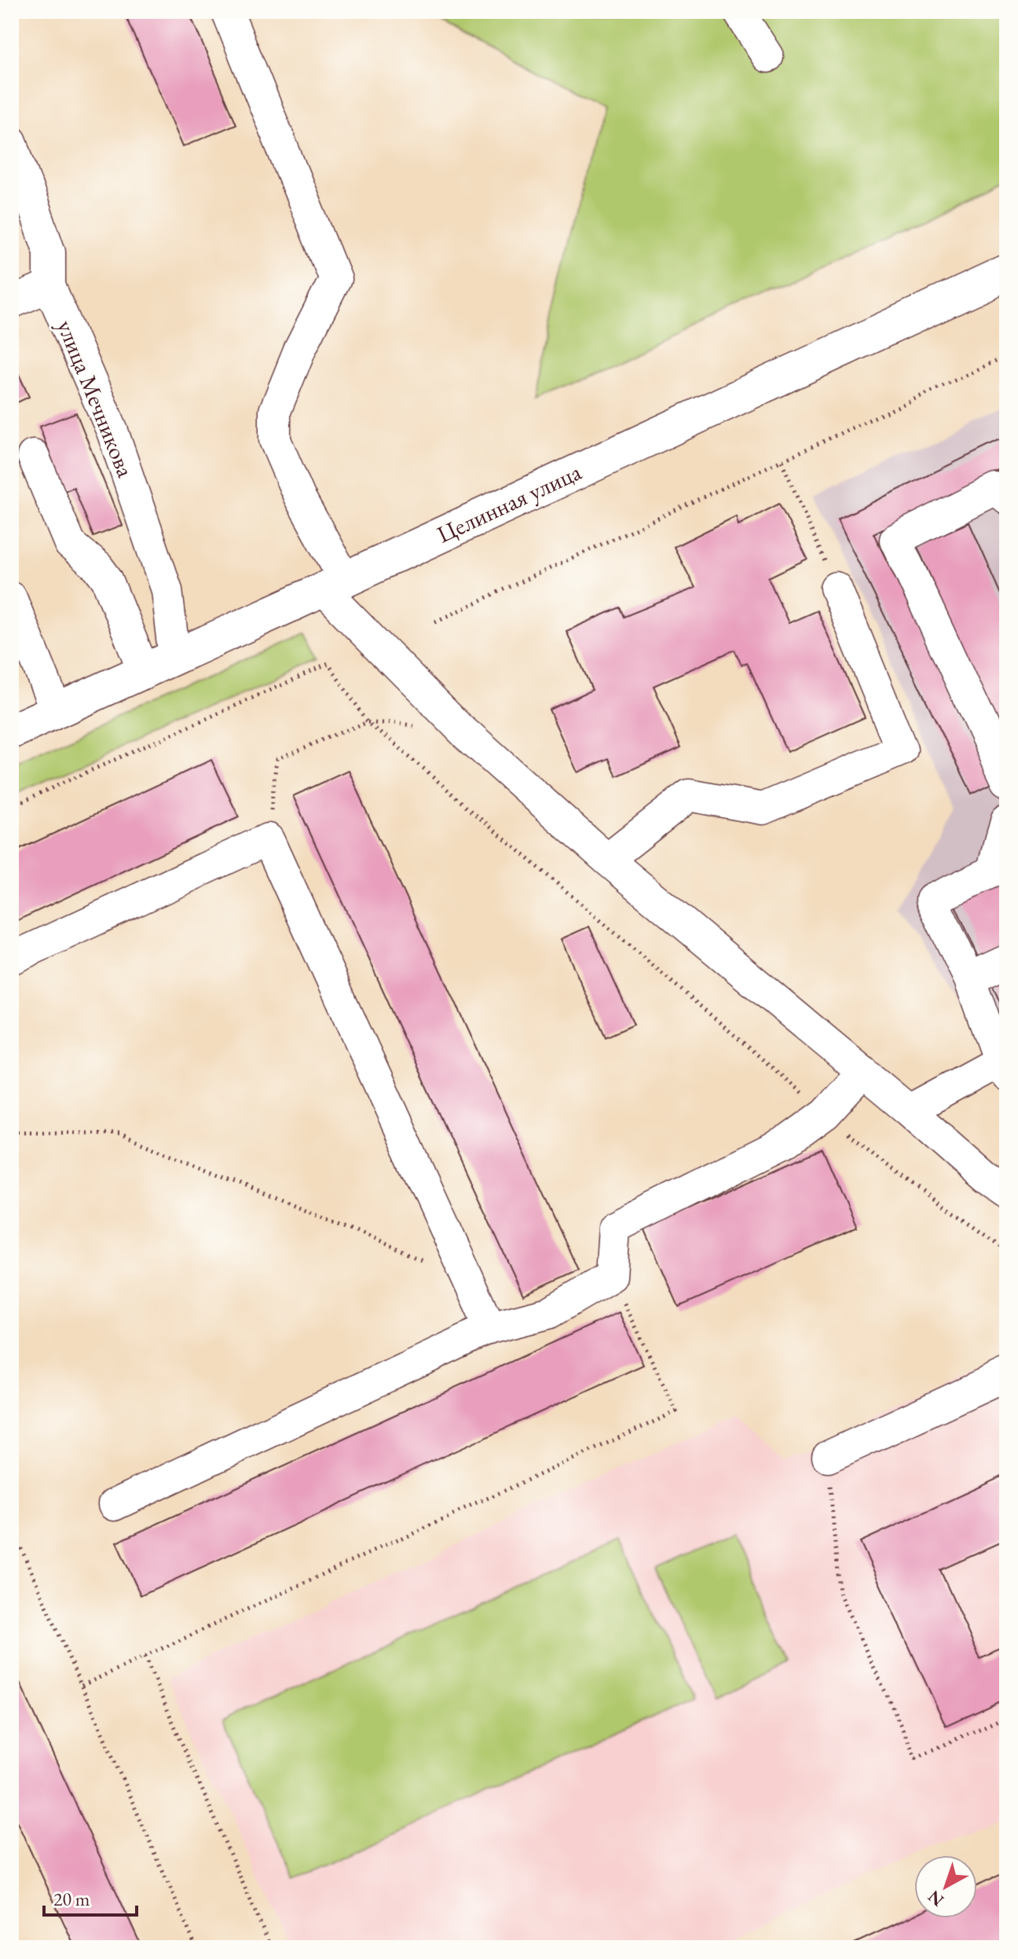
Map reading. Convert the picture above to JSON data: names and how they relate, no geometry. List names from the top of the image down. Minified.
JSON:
{"streets":{"main road":["Целинная улица"],"street":["улица Мечникова"]},"crossings":[["улица Мечникова","Целинная улица"]],"scale_bar":"20 m","north":"bottom left"}
